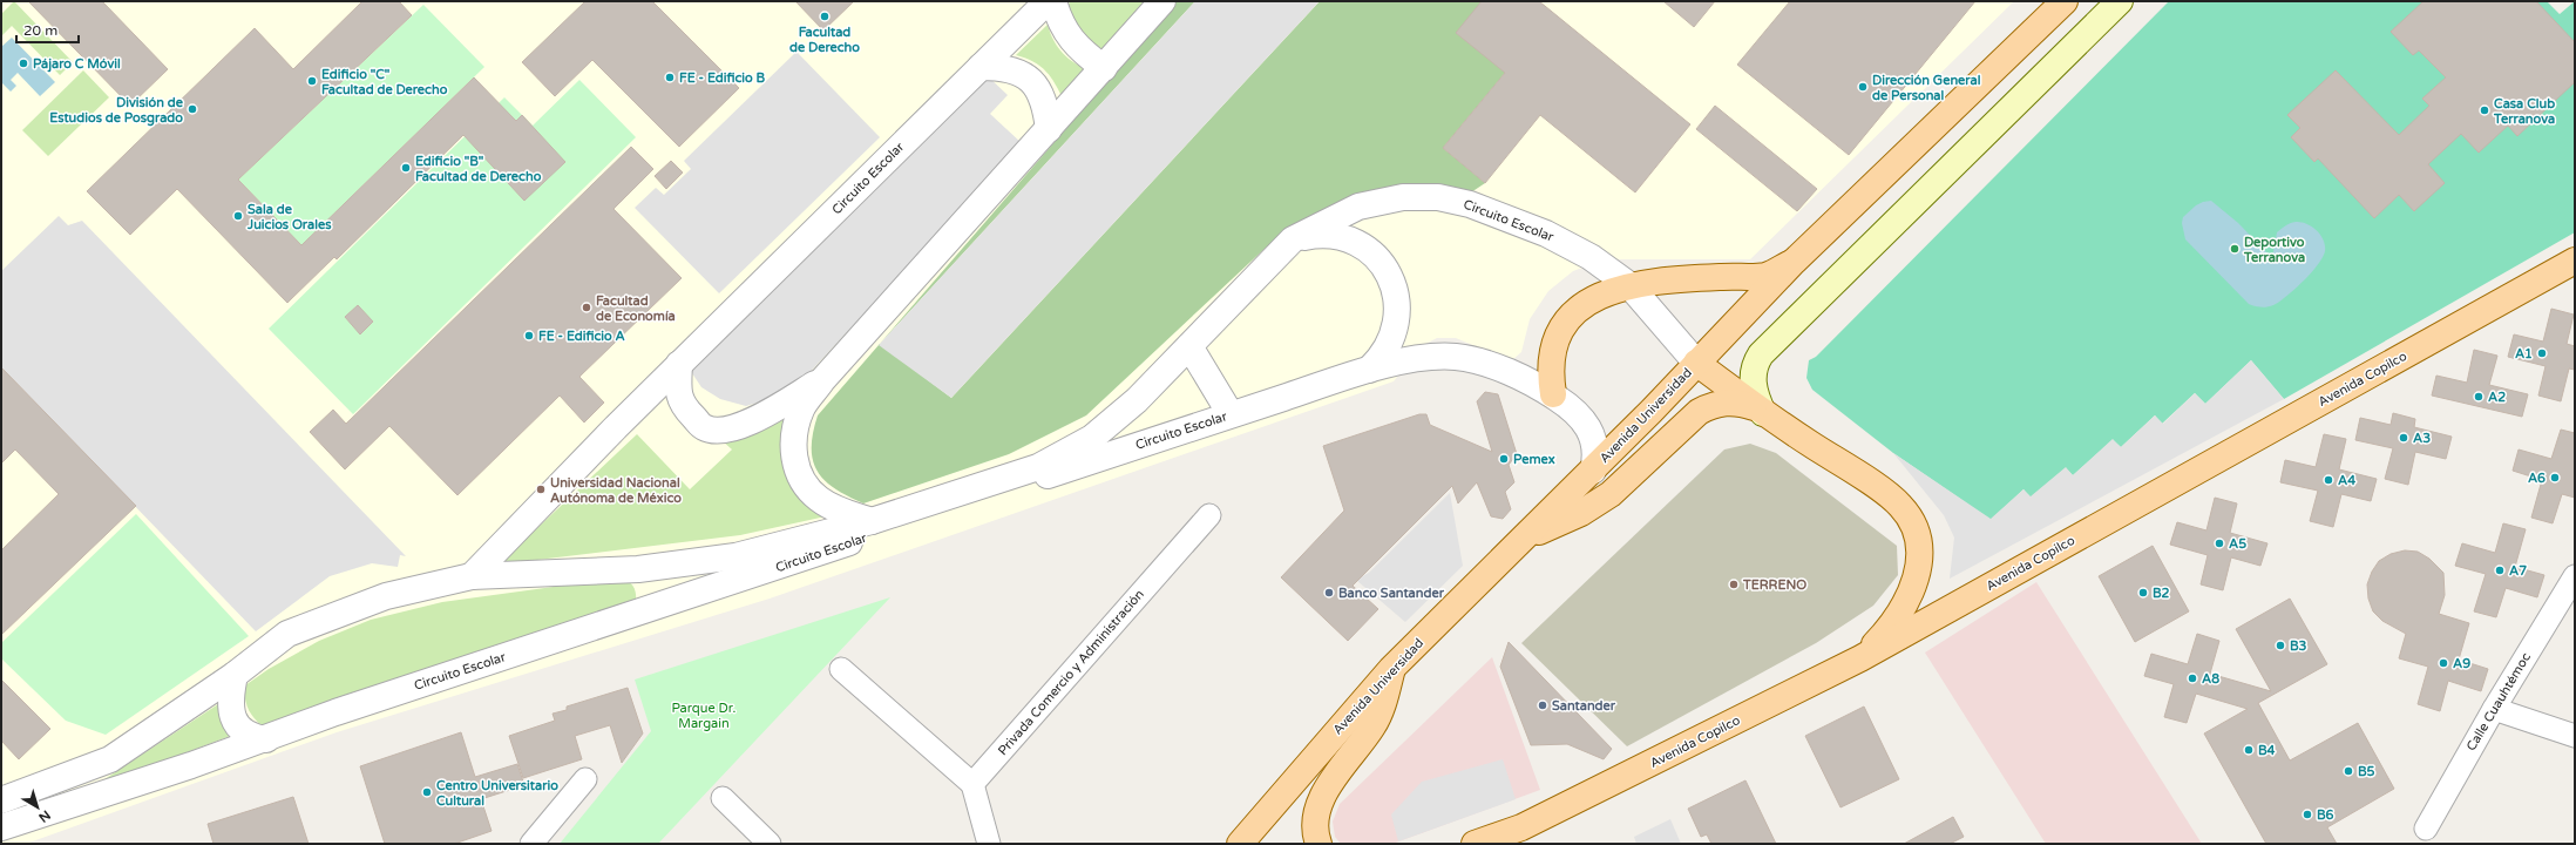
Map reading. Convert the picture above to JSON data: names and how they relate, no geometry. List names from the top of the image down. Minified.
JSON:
{"streets":{"main road":["Avenida Copilco","Avenida Universidad"],"street":["Circuito Escolar","Privada Comercio y Administración","Calle Cuauhtémoc"]},"crossings":[["Circuito Escolar","Avenida Universidad"]],"parks":["Parque Dr. Margain"],"places":["Facultad de Derecho","Pájaro C Móvil","FE - Edificio B","Edificio \"C\" Facultad de Derecho","Dirección General de Personal","División de Estudios de Posgrado","Casa Club Terranova","Edificio \"B\" Facultad de Derecho","Sala de Juicios Orales","Deportivo Terranova","Facultad de Economía","FE - Edificio A","A1","A2","A3","Pemex","A6","A4","Universidad Nacional Autónoma de México","A5","A7","TERRENO","Banco Santander","B2","B3","A9","A8","Santander","B4","B5","Centro Universitario Cultural","B6"],"scale_bar":"20 m","north":"bottom right"}
